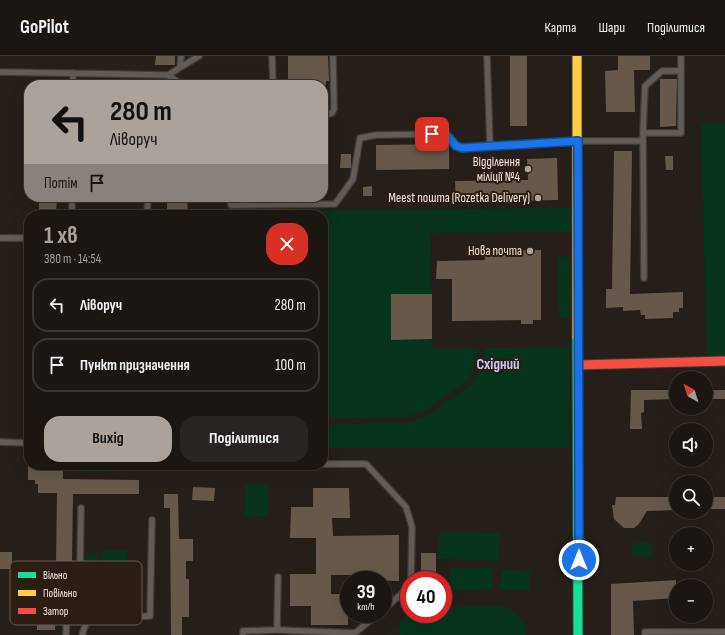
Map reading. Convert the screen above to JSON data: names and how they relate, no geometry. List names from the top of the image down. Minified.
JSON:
{"districts":["Східний"],"places":["Відділення міліції №4","Meest пошта (Rozetka Delivery)","Нова почта"],"legend":["Вільно","Повільно","Затор"],"north":"top left","page":{"header":"GoPilot","nav":["Карта","Шари","Поділитися"],"turn":["280 m","Ліворуч"],"then":"Потім","heading":["1 хв","380 m · 14:54"],"list":[{"name":"Ліворуч","value":"280 m"},{"name":"Пункт призначення","value":"100 m"}],"map_buttons":["+","−"],"buttons":["Вихід","Поділитися"],"speed":"39 km/h","limit":"40"}}
